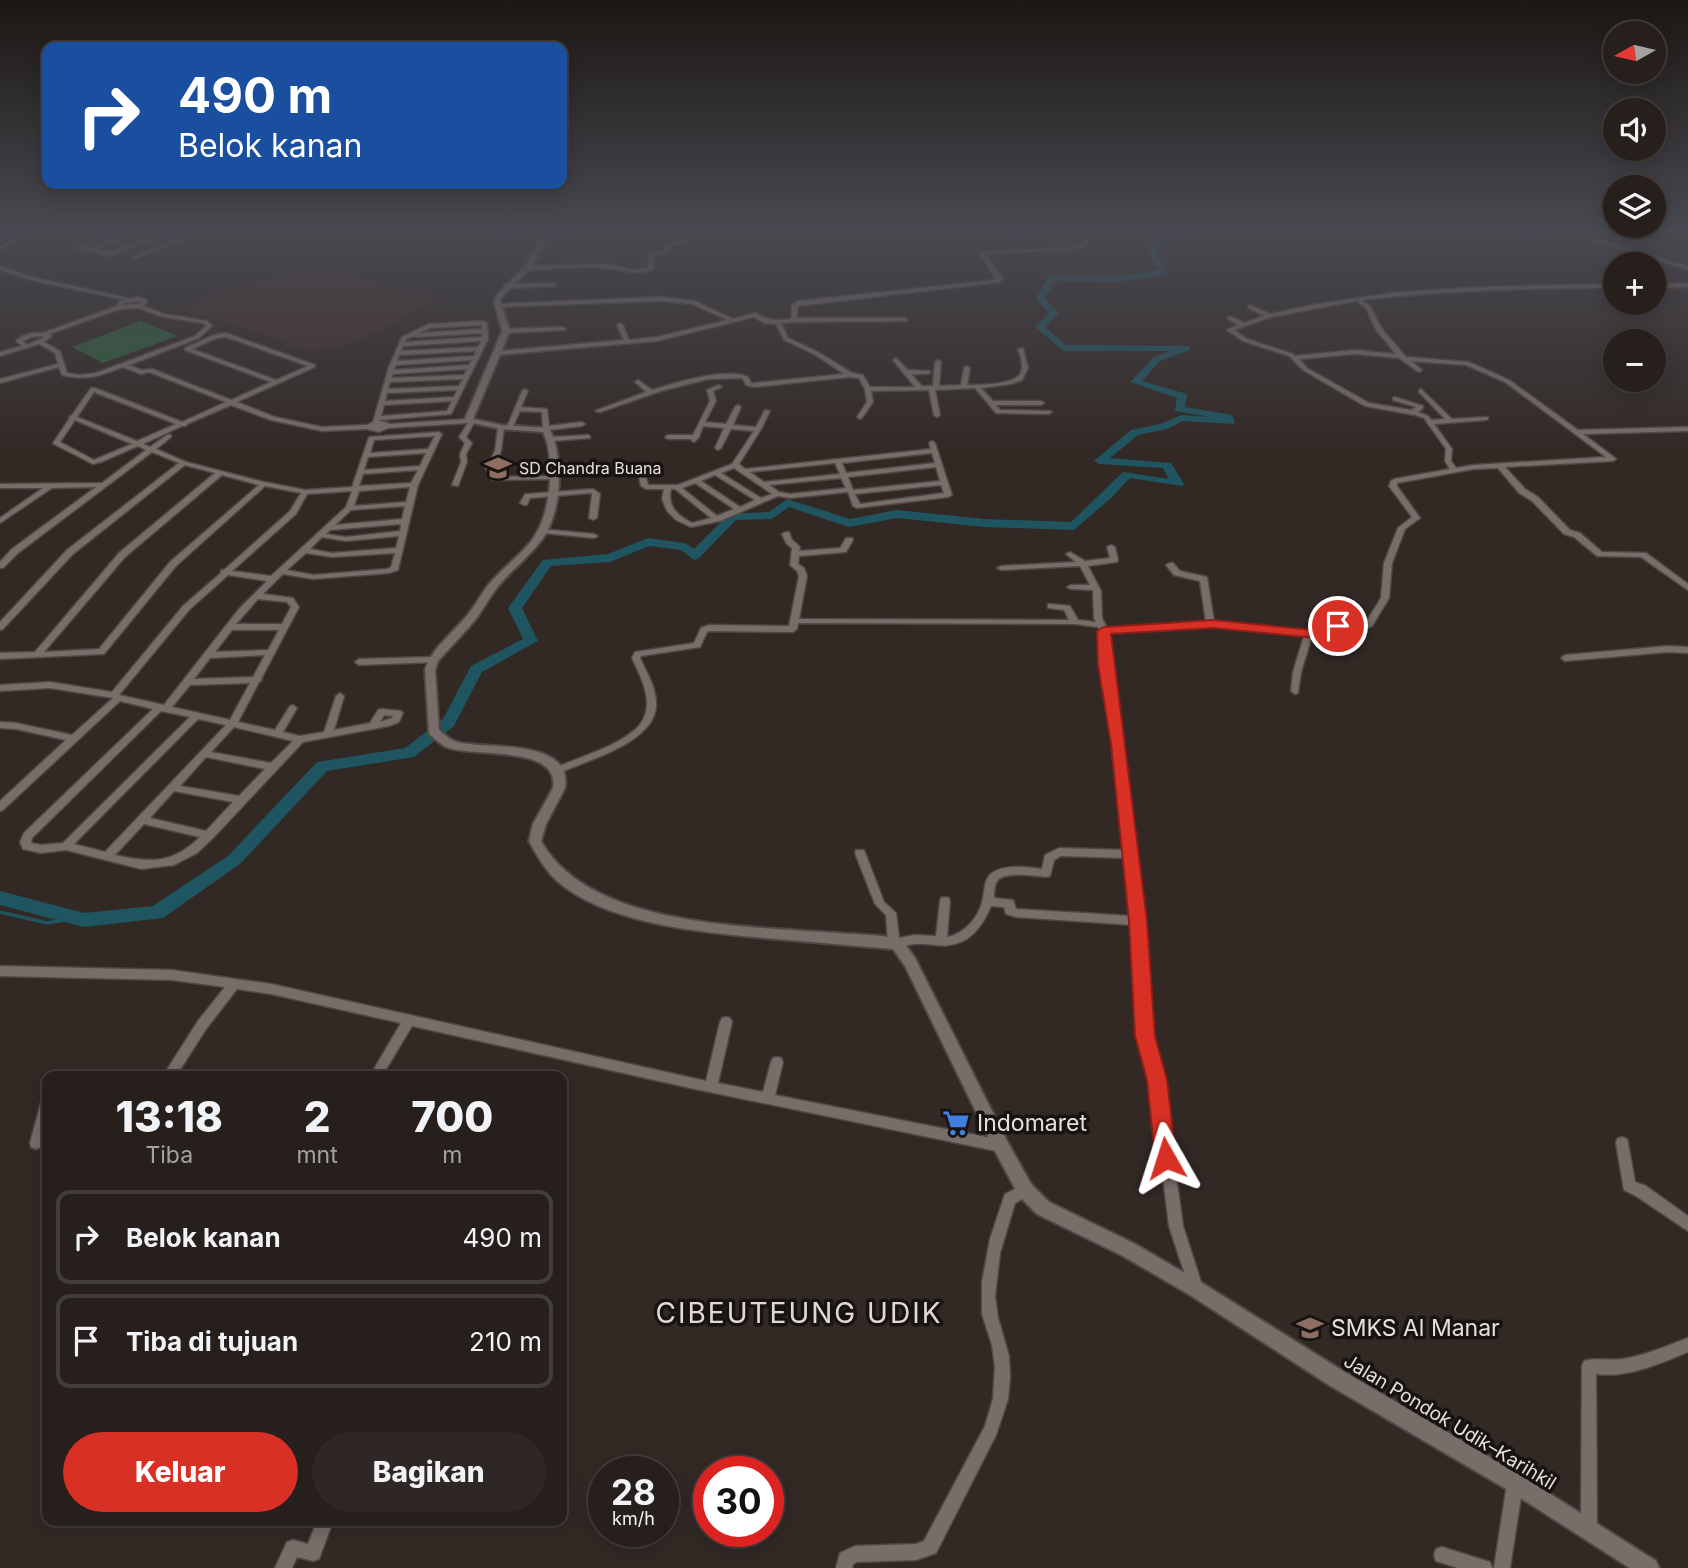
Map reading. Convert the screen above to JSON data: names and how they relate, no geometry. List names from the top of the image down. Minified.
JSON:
{"streets":{"street":["Jalan Pondok Udik–Karihkil"]},"districts":["CIBEUTEUNG UDIK"],"places":{"school or university":["SD Chandra Buana","SMKS Al Manar"],"supermarket":["Indomaret"]},"north":"left","page":{"map_buttons":["+","−"],"turn":["490 m","Belok kanan"],"eta":["13:18","Tiba","2","mnt","700","m"],"list":[{"name":"Belok kanan","value":"490 m"},{"name":"Tiba di tujuan","value":"210 m"}],"buttons":["Keluar","Bagikan"],"speed":"28 km/h","limit":"30"}}
